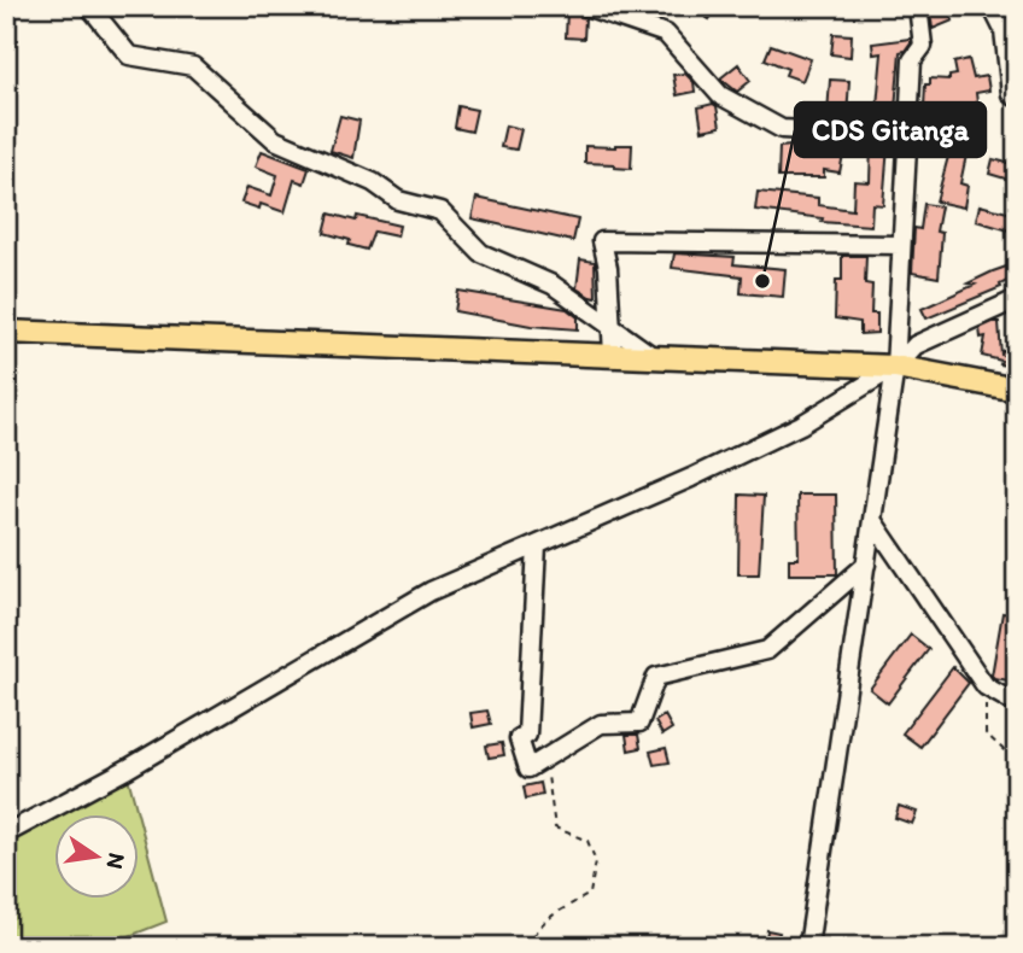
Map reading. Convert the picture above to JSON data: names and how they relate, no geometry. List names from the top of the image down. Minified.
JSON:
{"places":["CDS Gitanga"],"north":"right"}
